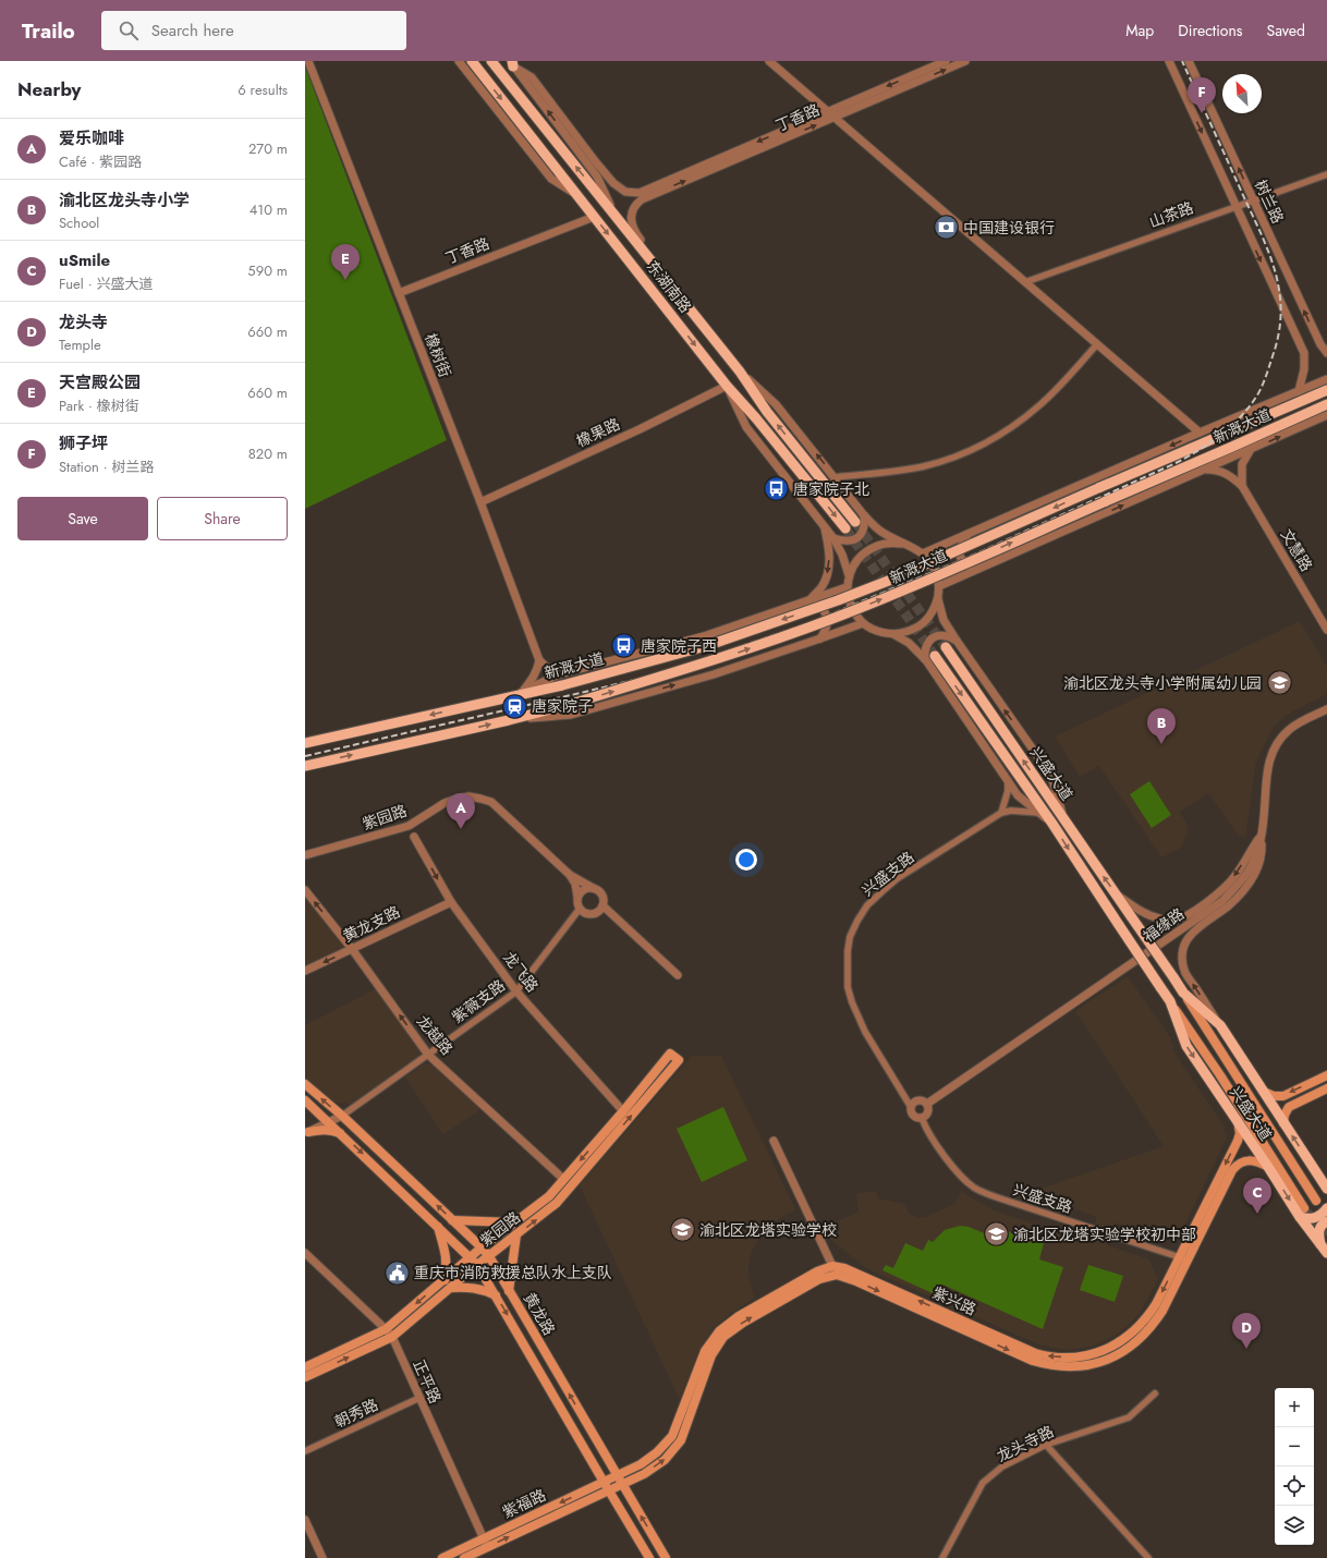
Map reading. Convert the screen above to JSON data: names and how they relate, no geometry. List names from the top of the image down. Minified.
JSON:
{"streets":{"main road":["东湖南路","新溉大道","兴盛大道","紫园路","紫兴路","黄龙路","紫福路"],"street":["丁香路","树兰路","山茶路","橡树街","橡果路","文慧路","兴盛支路","黄龙支路","福缘路","龙飞路","紫薇支路","龙越路","正平路","朝秀路","龙头寺路"]},"crossings":[["丁香路","东湖南路"],["丁香路","橡树街"],["树兰路","山茶路"],["东湖南路","橡果路"],["橡树街","橡果路"],["兴盛大道","紫兴路"],["紫园路","龙飞路"],["紫园路","龙越路"],["紫园路","黄龙路"],["紫园路","正平路"],["兴盛支路","福缘路"],["兴盛支路","紫兴路"],["黄龙支路","龙飞路"],["黄龙支路","龙越路"],["龙飞路","紫薇支路"],["紫薇支路","龙越路"],["紫薇支路","黄龙路"],["黄龙路","紫福路"],["正平路","朝秀路"],["正平路","紫福路"]],"one_way":["龙越路"],"places":{"bank":["中国建设银行"],"bus stop":["唐家院子北","唐家院子西"],"school or university":["渝北区龙头寺小学附属幼儿园","渝北区龙塔实验学校","渝北区龙塔实验学校初中部"],"station":["唐家院子"],"public building":["重庆市消防救援总队水上支队"]},"north":"top left","page":{"header":"Trailo","search":"Search here","nav":["Map","Directions","Saved"],"heading":["Nearby","6 results"],"pins":["F","E","B","A","C","D"],"list":[{"mark":"A","name":"爱乐咖啡","note":"Café · 紫园路","value":"270 m"},{"mark":"B","name":"渝北区龙头寺小学","note":"School","value":"410 m"},{"mark":"C","name":"uSmile","note":"Fuel · 兴盛大道","value":"590 m"},{"mark":"D","name":"龙头寺","note":"Temple","value":"660 m"},{"mark":"E","name":"天宫殿公园","note":"Park · 橡树街","value":"660 m"},{"mark":"F","name":"狮子坪","note":"Station · 树兰路","value":"820 m"}],"buttons":["Save","Share"],"map_buttons":["+","−"]}}
